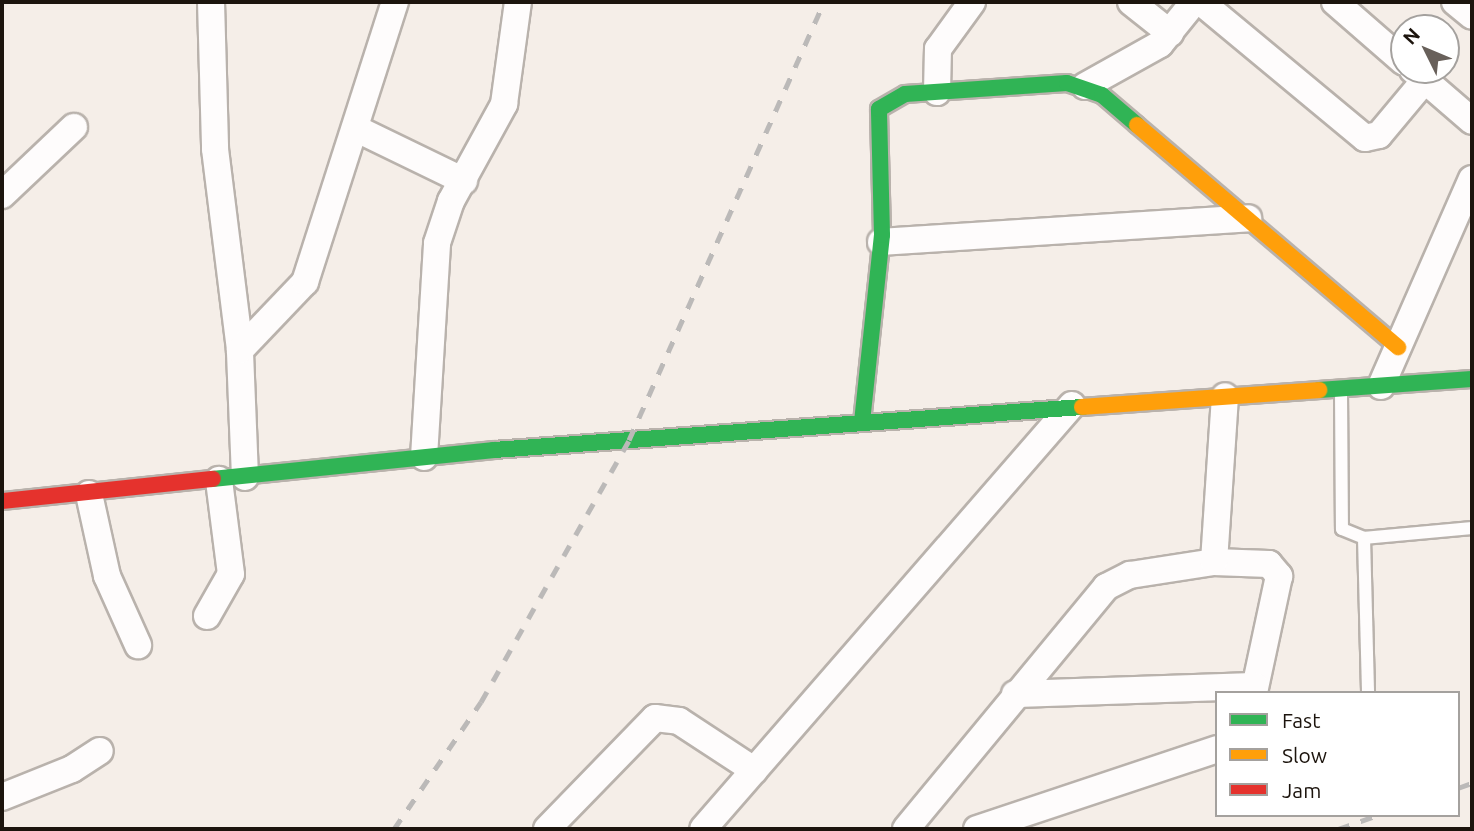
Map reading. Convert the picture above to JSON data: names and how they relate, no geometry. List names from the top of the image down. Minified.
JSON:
{"legend":["Fast","Slow","Jam"],"north":"top left"}
